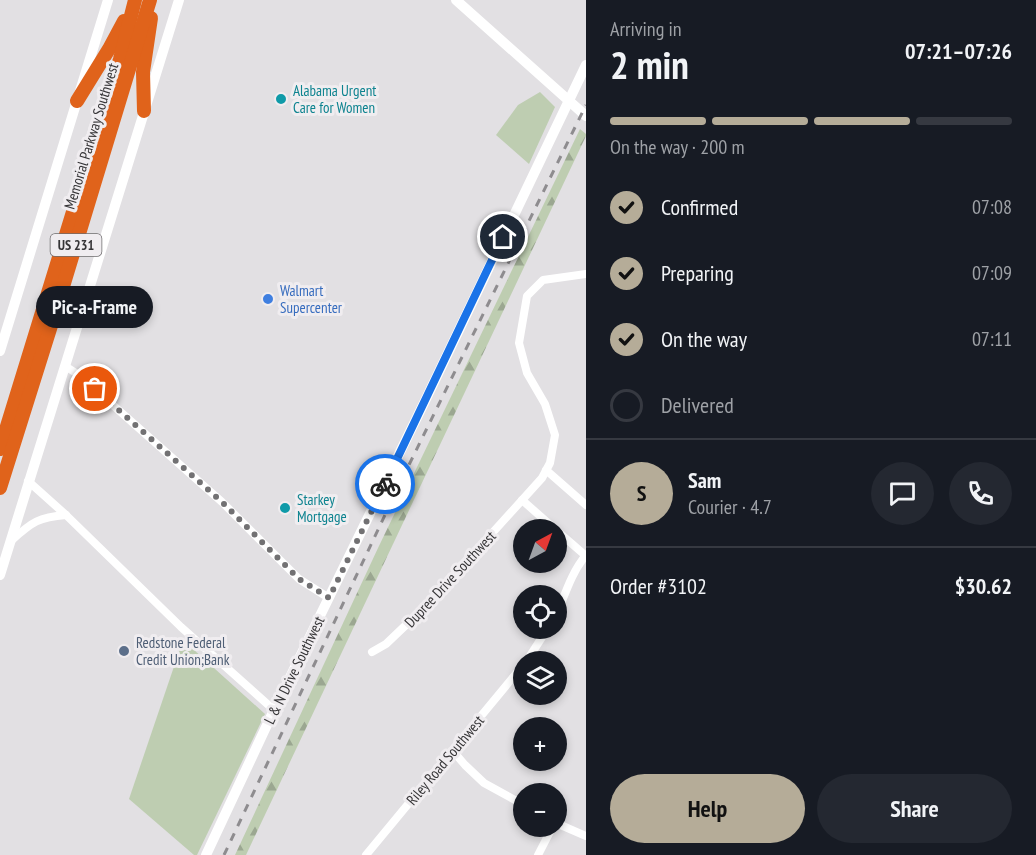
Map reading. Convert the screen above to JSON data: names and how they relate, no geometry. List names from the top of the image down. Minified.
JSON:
{"streets":{"highway":["Memorial Parkway Southwest","US 231"],"street":["Dupree Drive Southwest","L & N Drive Southwest","Riley Road Southwest"]},"places":["Alabama Urgent Care for Women","Walmart Supercenter","Pic-a-Frame","Starkey Mortgage","Redstone Federal Credit Union;Bank"],"north":"top right","page":{"heading":["2 min","Arriving in","07:21–07:26"],"panel":["Sam","Courier · 4.7","Order #3102","$30.62"],"bar":"On the way · 200 m","list":[["Confirmed","07:08"],["Preparing","07:09"],["On the way","07:11"],"Delivered"],"bubble":"Pic-a-Frame","round":"S","map_buttons":["+","−"],"buttons":["Help","Share"]}}
